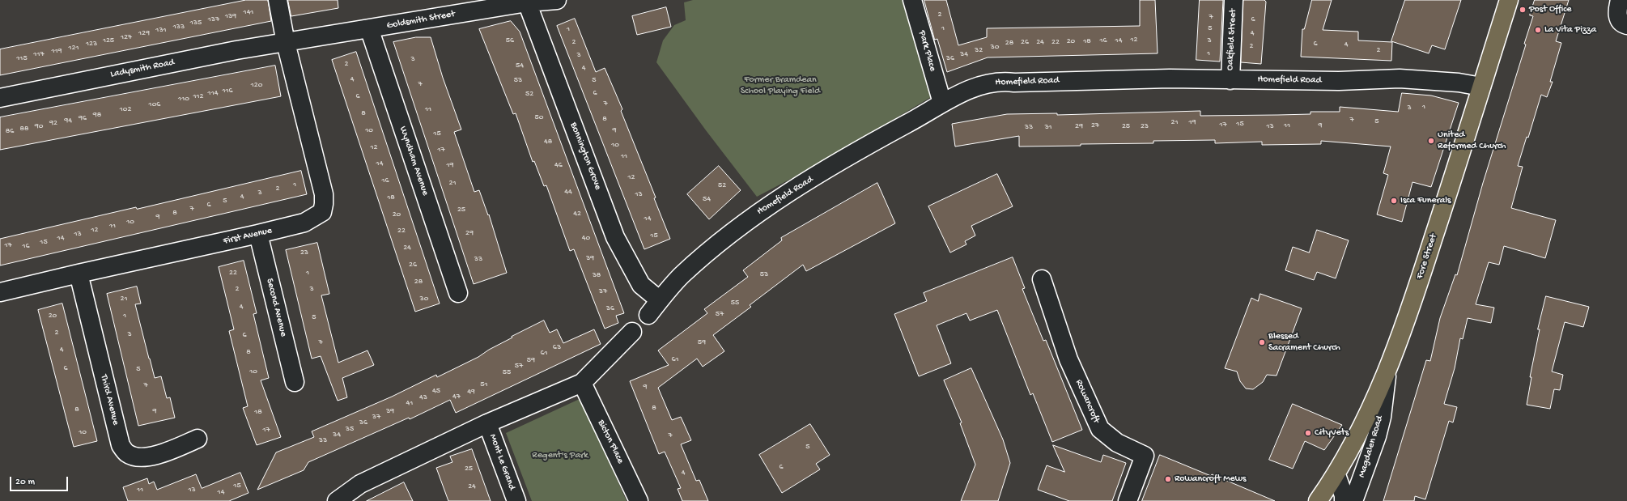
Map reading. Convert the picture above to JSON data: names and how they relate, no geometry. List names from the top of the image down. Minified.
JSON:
{"streets":{"main road":["Fore Street"],"street":["Goldsmith Street","Oakfield Street","Park Place","Ladysmith Road","Homefield Road","Bonnington Grove","Wyndham Avenue","First Avenue","Second Avenue","Third Avenue","Rowancroft","Bicton Place","Magdalen Road","Mont Le Grand"]},"crossings":[["Goldsmith Street","Ladysmith Road"],["Goldsmith Street","Bonnington Grove"],["Goldsmith Street","Wyndham Avenue"],["Goldsmith Street","First Avenue"],["Oakfield Street","Homefield Road"],["Park Place","Homefield Road"],["Ladysmith Road","First Avenue"],["Homefield Road","Bonnington Grove"],["Homefield Road","Fore Street"],["First Avenue","Second Avenue"],["First Avenue","Third Avenue"],["Fore Street","Magdalen Road"]],"parks":["Former Bramdean School Playing Field","Regent's Park"],"places":["Post Office","La Vita Pizza","United Reformed Church","Isca Funerals","Blessed Sacrament Church","CityVets","Rowancroft Mews"],"house_numbers":["141","2","139","7","137","6","135","133","1","5","1","131","129","4","127","12","125","56","16","14","3","20","18","2","26","24","22","28","123","6","4","2","30","121","32","2","119","1","117","34","3","115","36","3","2","54","4","4","53","5","7","120","116","114","6","52","112","6","110","7","106","1","3","102","11","8","98","50","96","8","7","94","5","21","19","92","15","17","27","11","9","90","29","25","23","13","33","31","88","10","9","86","15","48","10","12","17","11","14","19","46","12","16","21","1","52","2","44","3","13","4","18","54","5","6","7","25","8","42","20","9","14","10","11","12","22","29","13","15","14","40","15","17","16","24","23","39","33","26","22","1","53","38","28","2","3","37","21","30","55","4","36","57","20","1","5","2","3","6","7","59","63","4","8","61","61","59","57","6","5","10","55","51","7","9","45","49","47","43","41","8","8","9","39","18","37","36","35","17","10","34","7","33","5","6","25","4","15","24","11","13","14"],"scale_bar":"20 m"}
